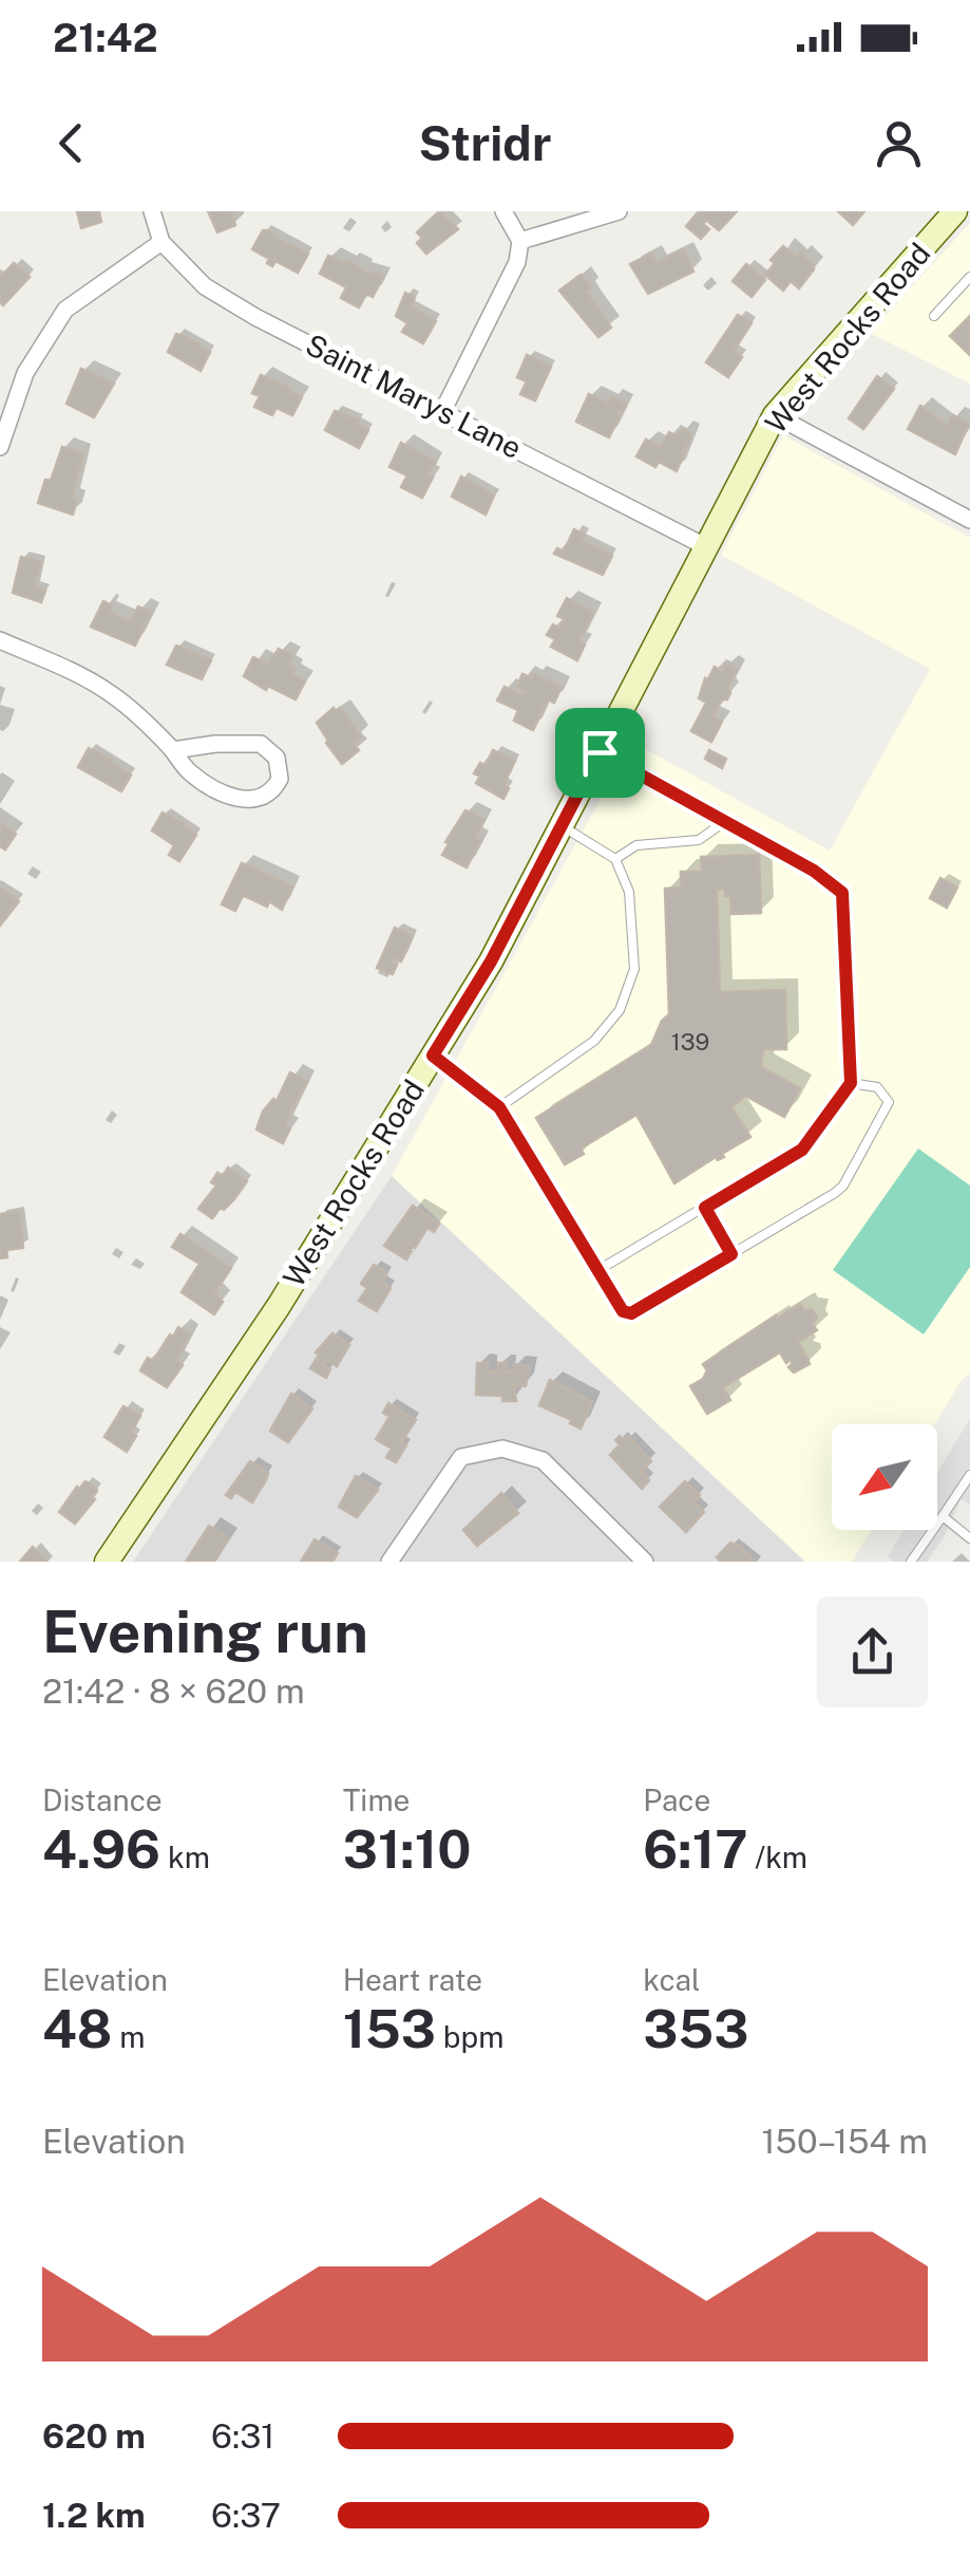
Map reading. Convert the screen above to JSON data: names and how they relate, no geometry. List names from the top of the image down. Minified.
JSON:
{"streets":{"main road":["West Rocks Road"],"street":["Saint Marys Lane"]},"crossings":[["West Rocks Road","Saint Marys Lane"]],"house_numbers":["139"],"north":"bottom left","page":{"status":"21:42","header":"Stridr","heading":["Evening run","21:42 · 8 × 620 m"],"stats":[["Distance","4.96 km"],["Time","31:10"],["Pace","6:17 /km"],["Elevation","48 m"],["Heart rate","153 bpm"],["kcal","353"]],"chart":["Elevation","150–154 m"],"list":[{"name":"620 m","note":"6:31"},{"name":"1.2 km","note":"6:37"}]}}
